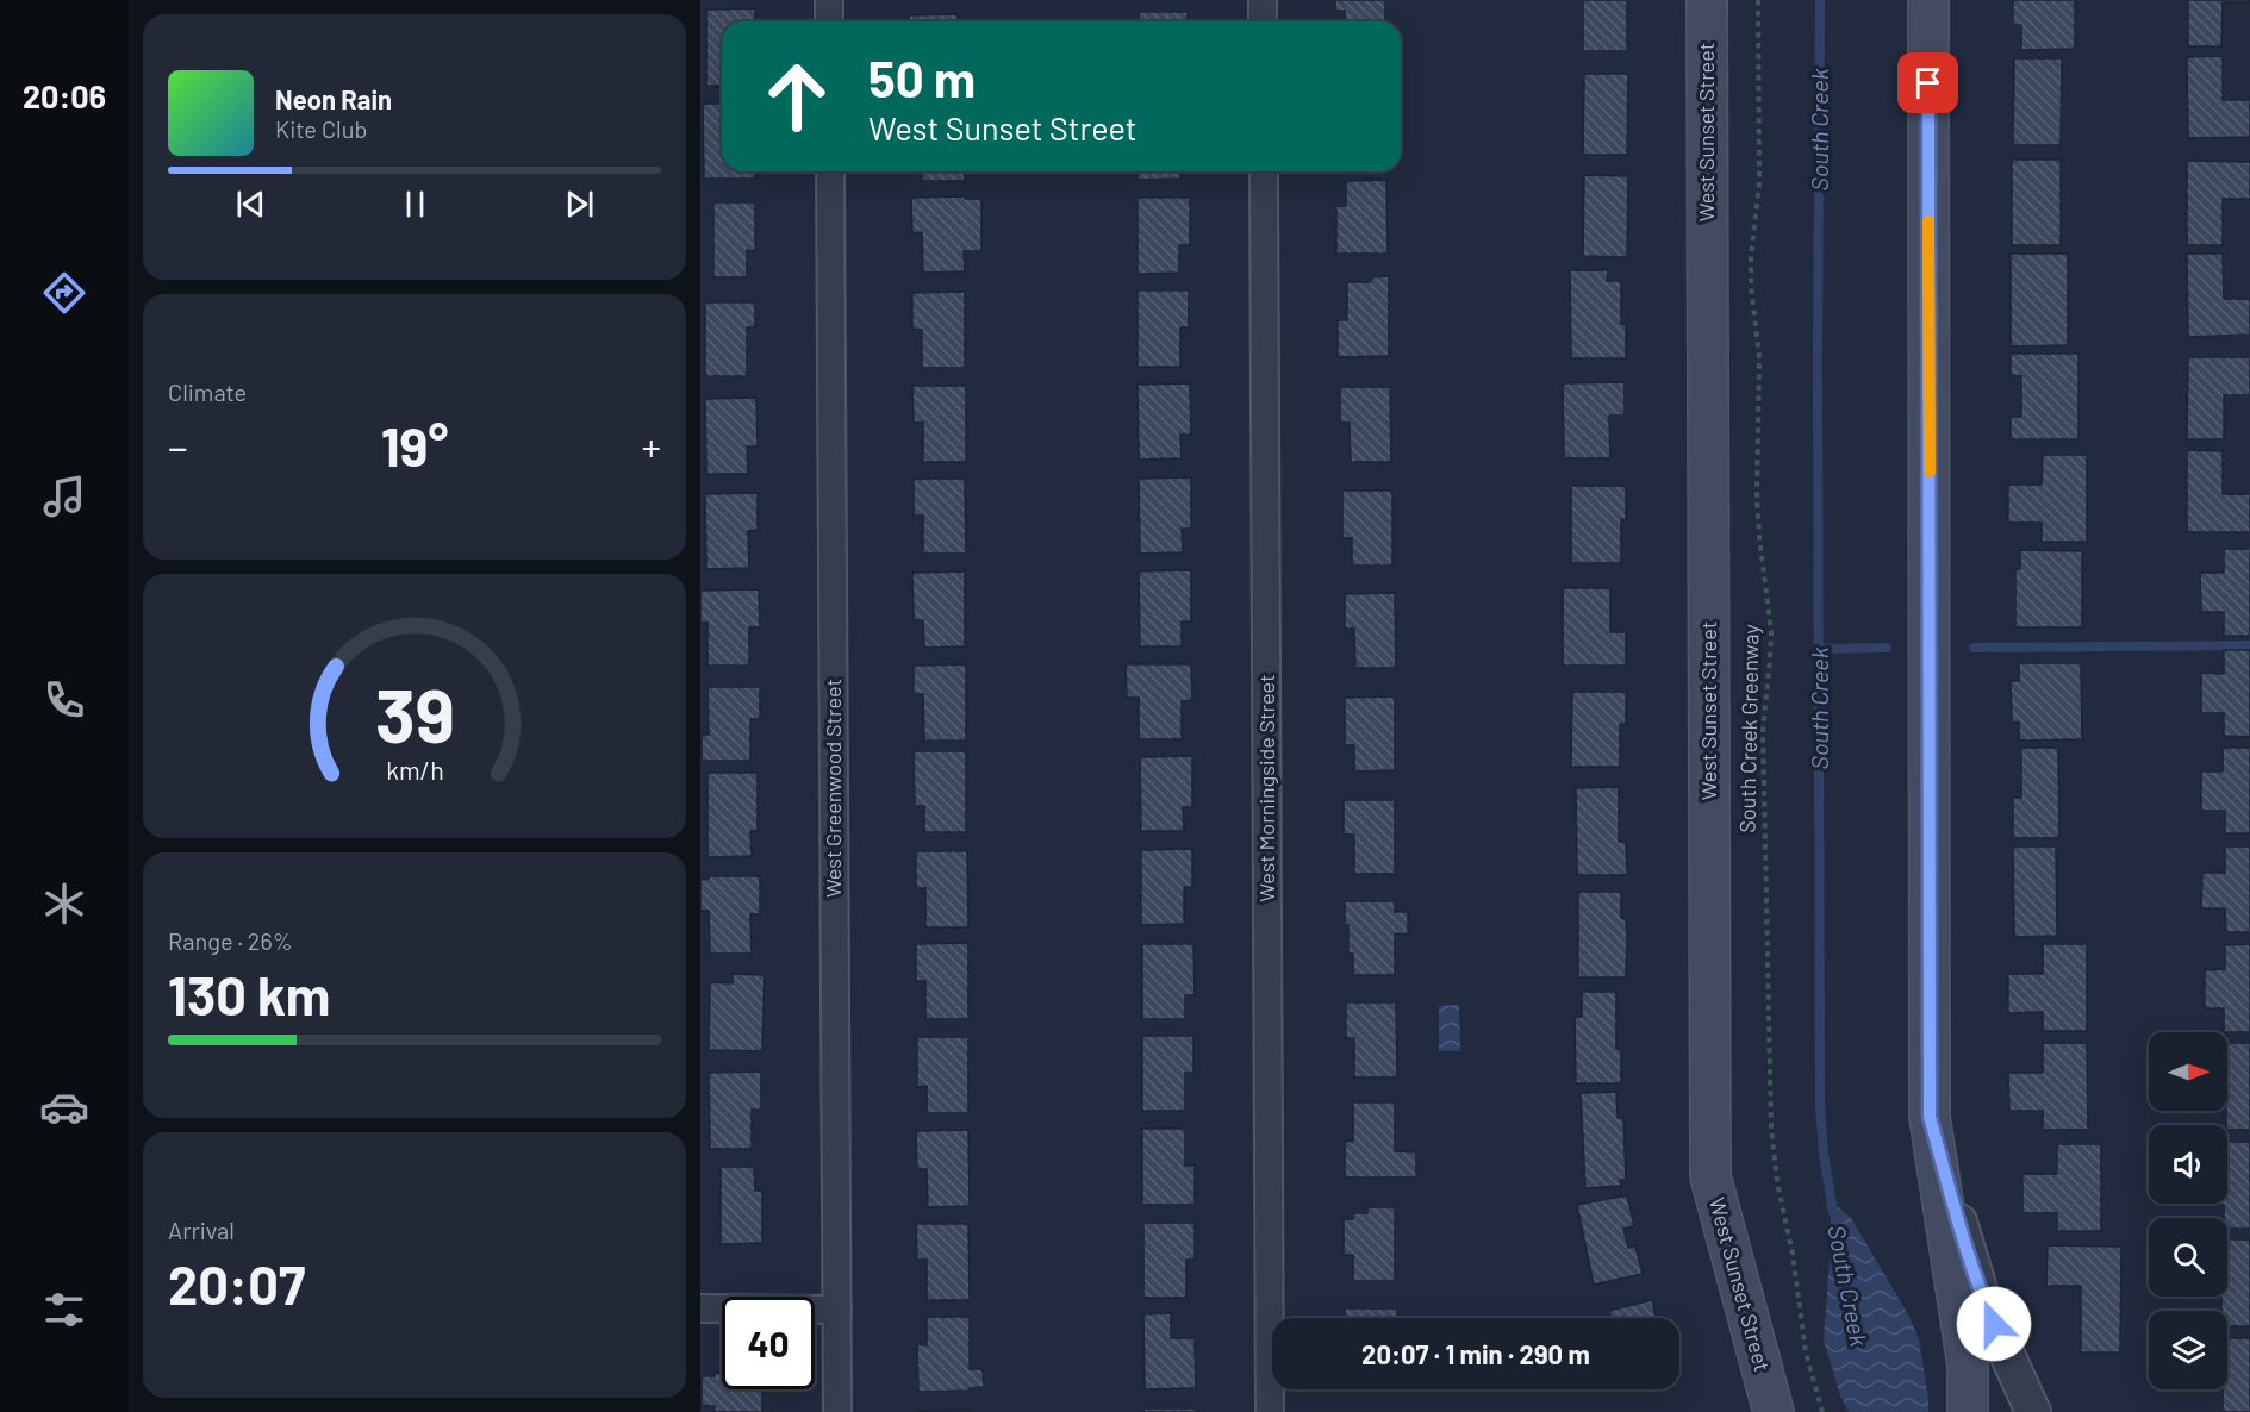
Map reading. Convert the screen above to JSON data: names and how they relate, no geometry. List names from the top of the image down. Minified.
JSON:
{"streets":{"main road":["West Sunset Street"],"street":["West Greenwood Street","West Morningside Street"],"path":["South Creek Greenway"]},"water":["South Creek"],"north":"right","page":{"tabs":"20:06","turn":["50 m","West Sunset Street"],"song":["Neon Rain","Kite Club"],"tile":["Climate",["Range · 26%","130 km"],["Arrival","20:07"]],"heat":["−","19°","+"],"limit":"40","trip":"20:07 · 1 min · 290 m","gauge":["39","km/h"]}}
